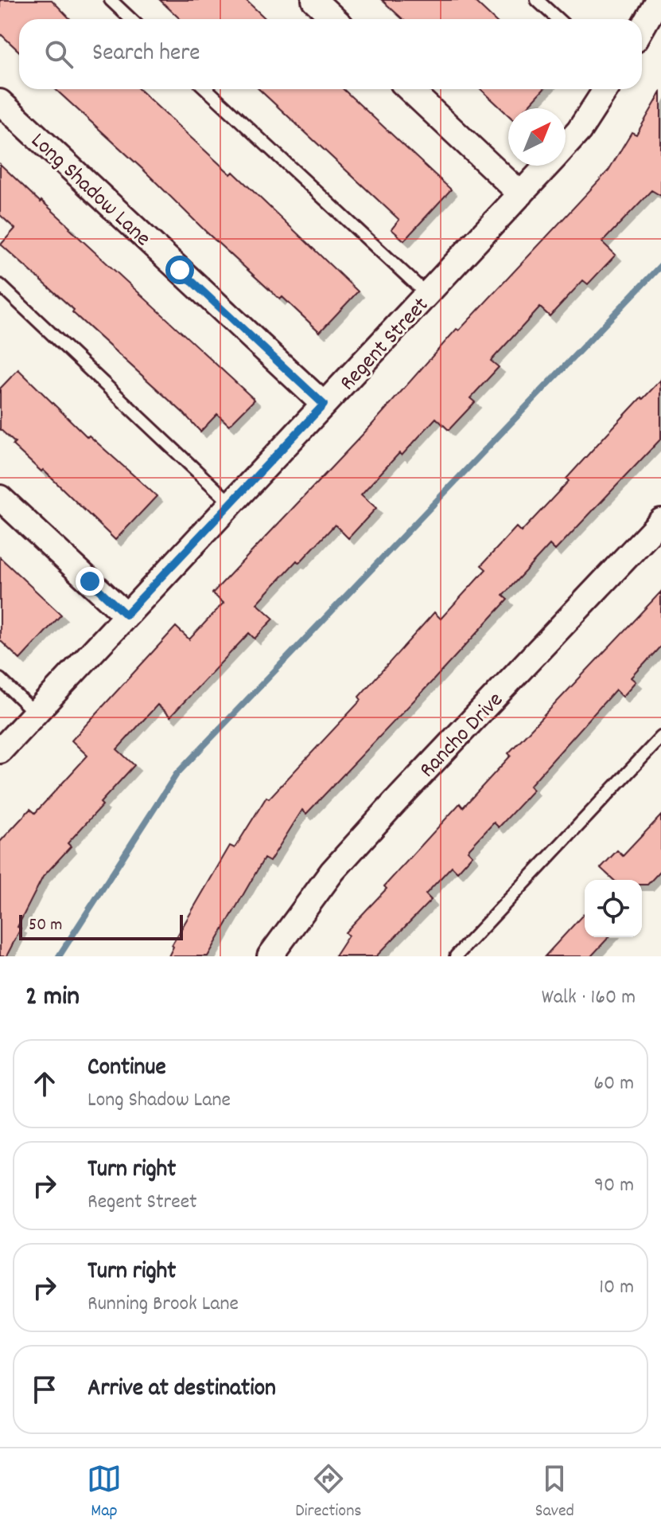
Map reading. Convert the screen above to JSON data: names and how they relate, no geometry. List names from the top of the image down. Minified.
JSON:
{"streets":{"street":["Long Shadow Lane","Regent Street","Rancho Drive"]},"crossings":[["Long Shadow Lane","Regent Street"]],"scale_bar":"50 m","north":"top right","page":{"search":"Search here","scale":"50 m","heading":["2 min","Walk · 160 m"],"list":[["Continue","Long Shadow Lane","60 m"],["Turn right","Regent Street","90 m"],["Turn right","Running Brook Lane","10 m"],"Arrive at destination"],"nav":["Map","Directions","Saved"]}}
